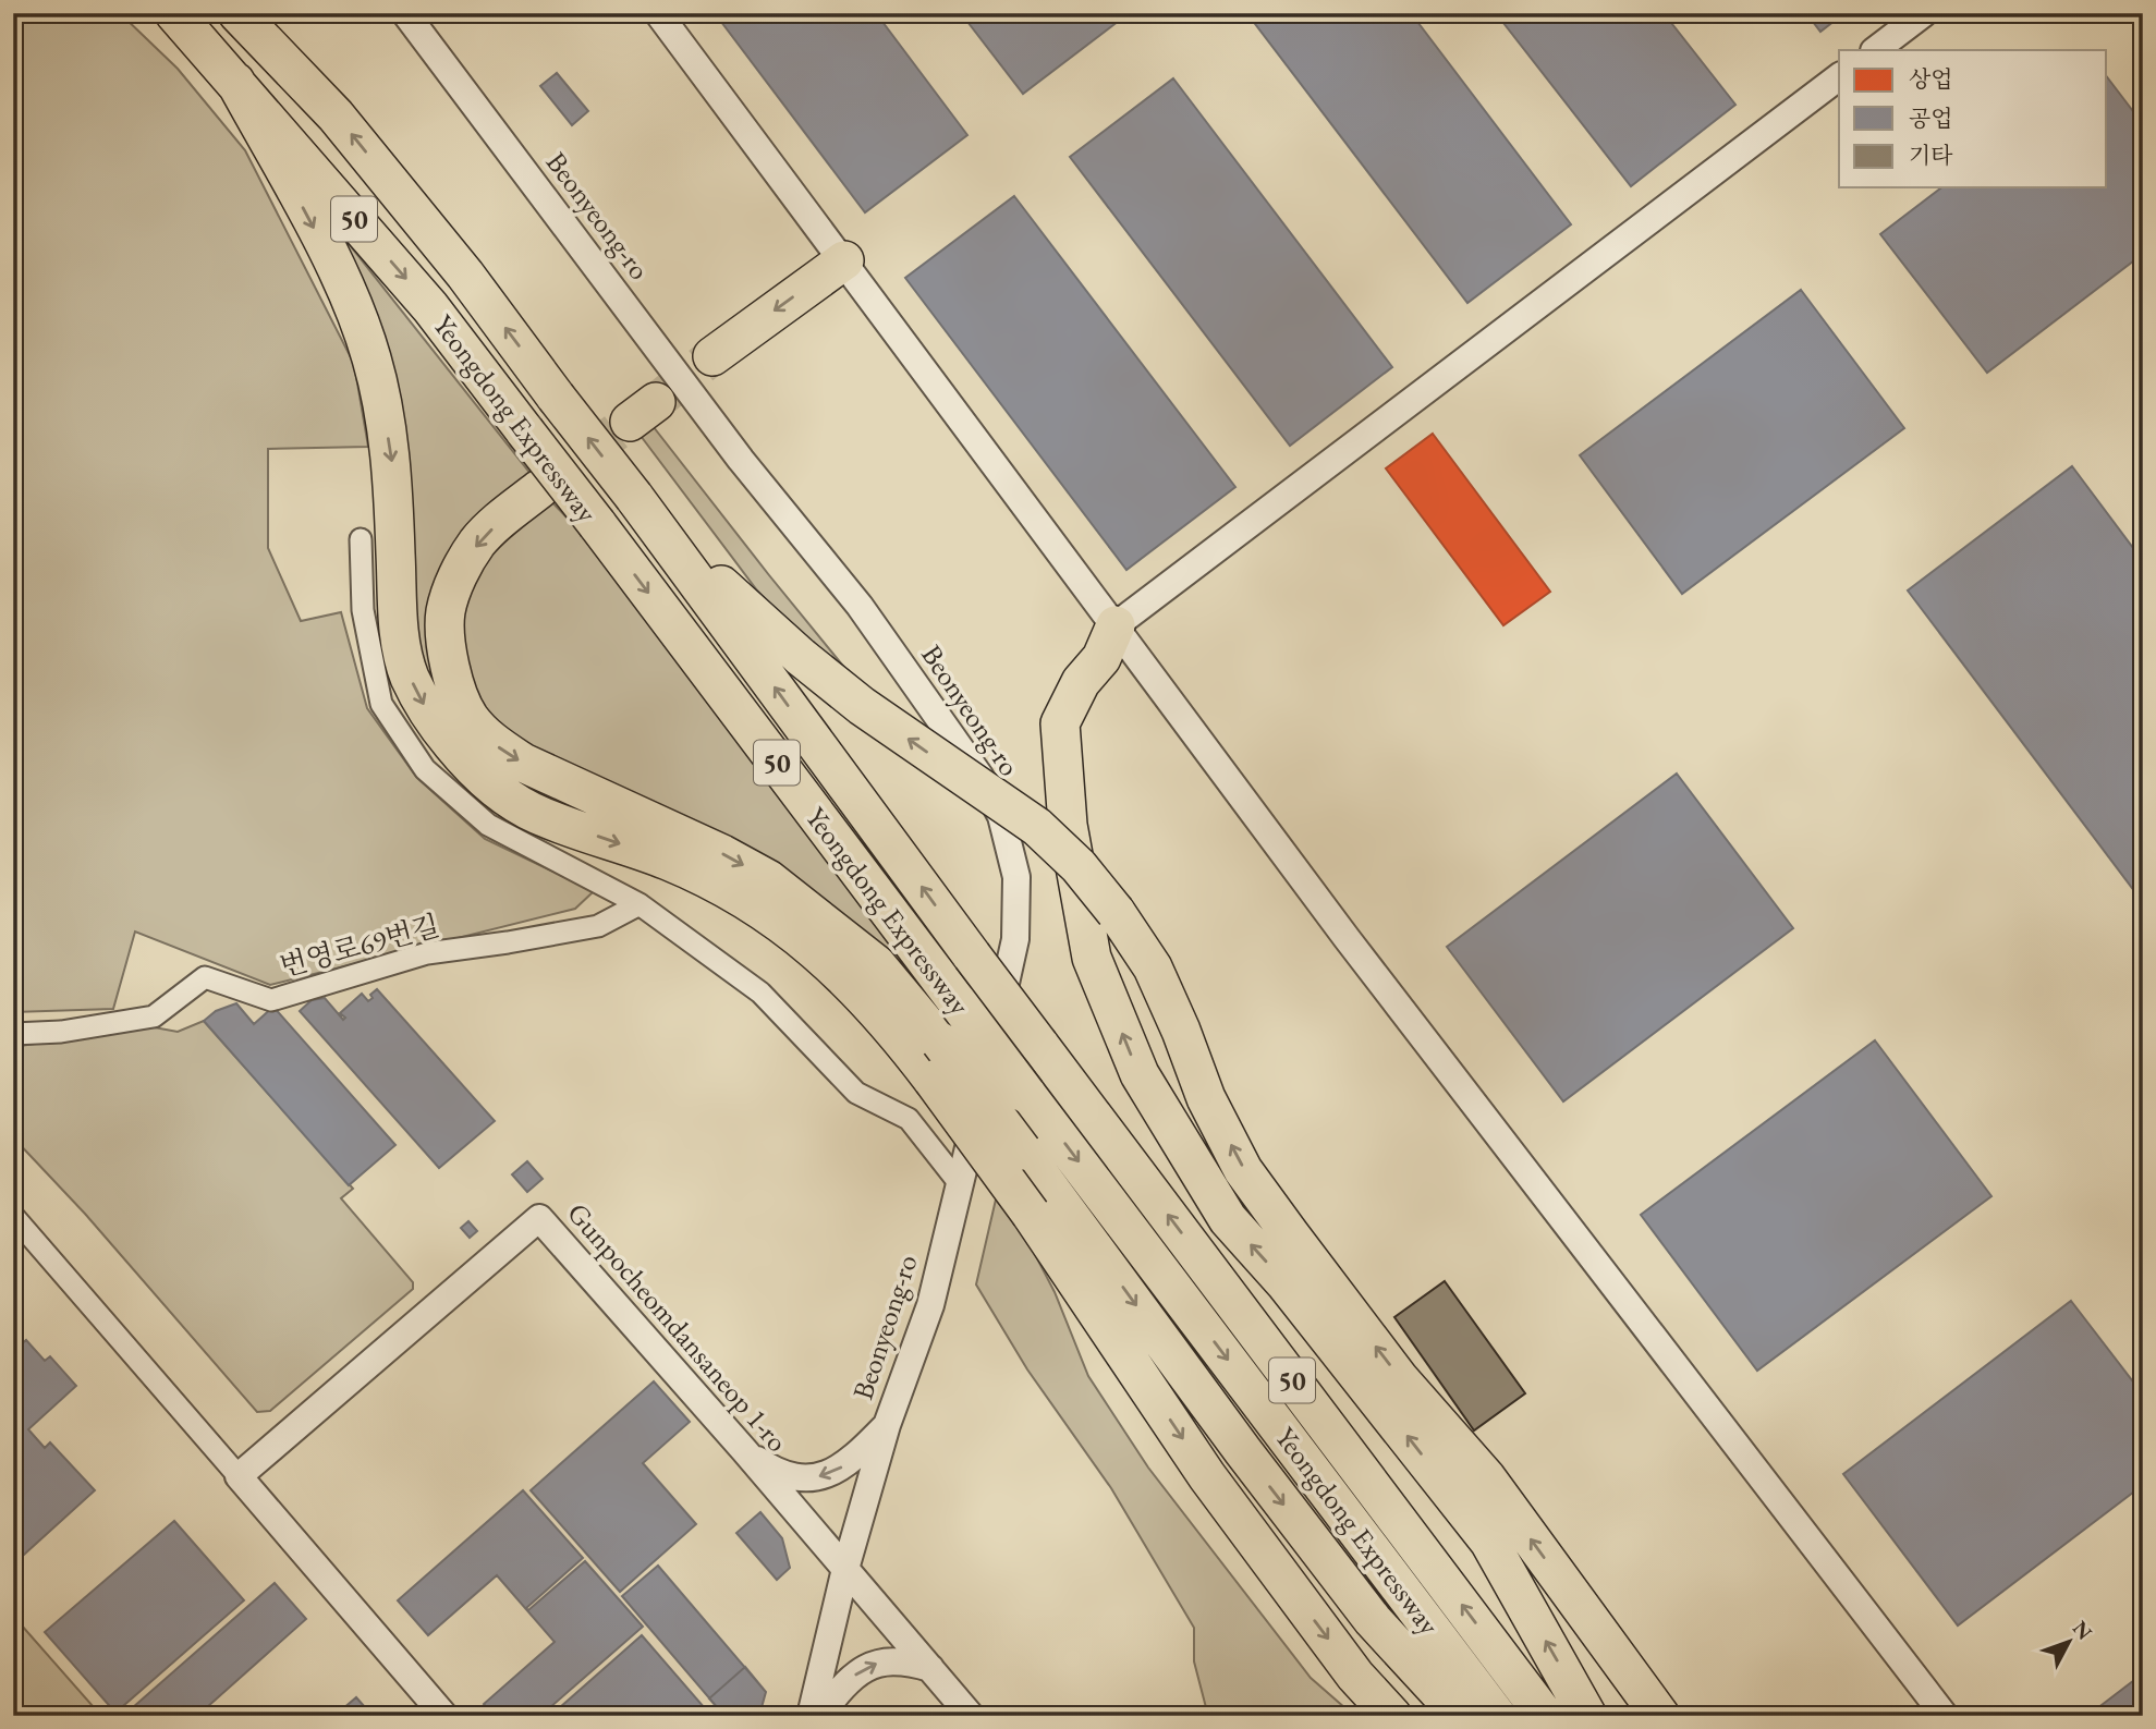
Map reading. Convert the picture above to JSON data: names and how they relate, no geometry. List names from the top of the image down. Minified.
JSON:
{"streets":{"highway":["50","Yeongdong Expressway"],"street":["Beonyeong-ro","번영로69번길","Gunpocheomdansaneop 1-ro"]},"crossings":[["Beonyeong-ro","Gunpocheomdansaneop 1-ro"]],"legend":["상업","공업","기타"],"north":"top right"}
